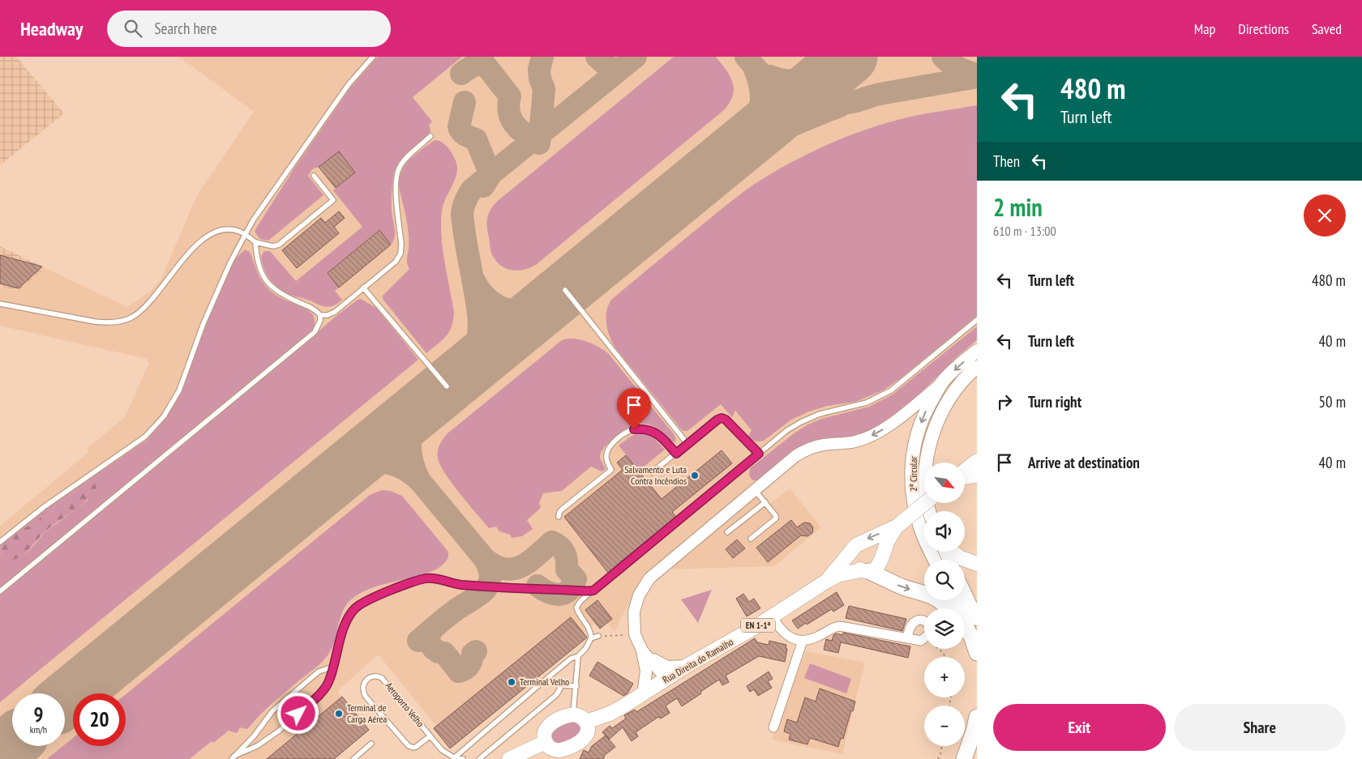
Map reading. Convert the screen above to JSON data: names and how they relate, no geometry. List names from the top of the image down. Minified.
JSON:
{"streets":{"main road":["2ª Circular","EN 1-1ª","Rua Direita do Ramalho"],"lane":["Aeroporto Velho"]},"crossings":[["EN 1-1ª","Rua Direita do Ramalho"]],"places":["Salvamento e Luta Contra Incêndios","Terminal Velho","Terminal de Carga Aérea"],"north":"bottom right","page":{"header":"Headway","search":"Search here","nav":["Map","Directions","Saved"],"turn":["480 m","Turn left"],"then":"Then","heading":["2 min","610 m · 13:00"],"list":[{"name":"Turn left","value":"480 m"},{"name":"Turn left","value":"40 m"},{"name":"Turn right","value":"50 m"},{"name":"Arrive at destination","value":"40 m"}],"map_buttons":["+","−"],"speed":"9 km/h","limit":"20","buttons":["Exit","Share"]}}
